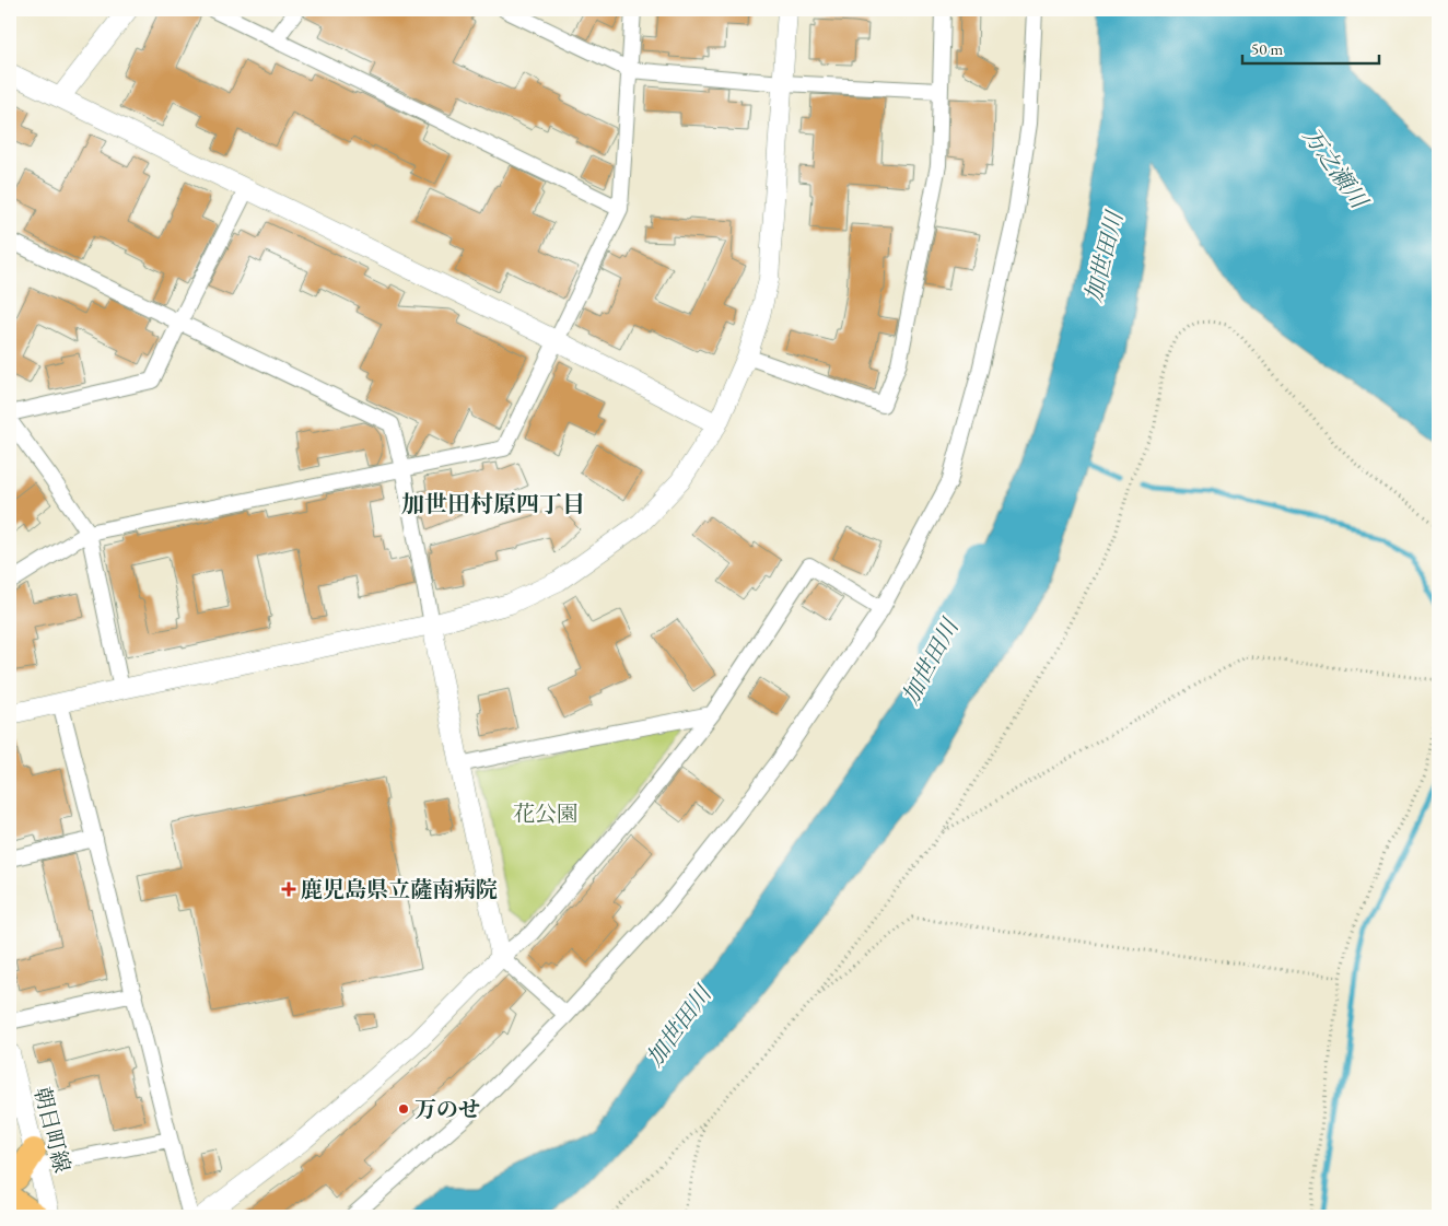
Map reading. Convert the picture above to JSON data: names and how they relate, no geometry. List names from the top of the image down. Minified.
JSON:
{"streets":{"street":["朝日町線"]},"districts":["加世田村原四丁目"],"water":["万之瀬川","加世田川"],"parks":["花公園"],"places":{"health":["鹿児島県立薩南病院"],"other":["万のせ"]},"scale_bar":"50 m"}
